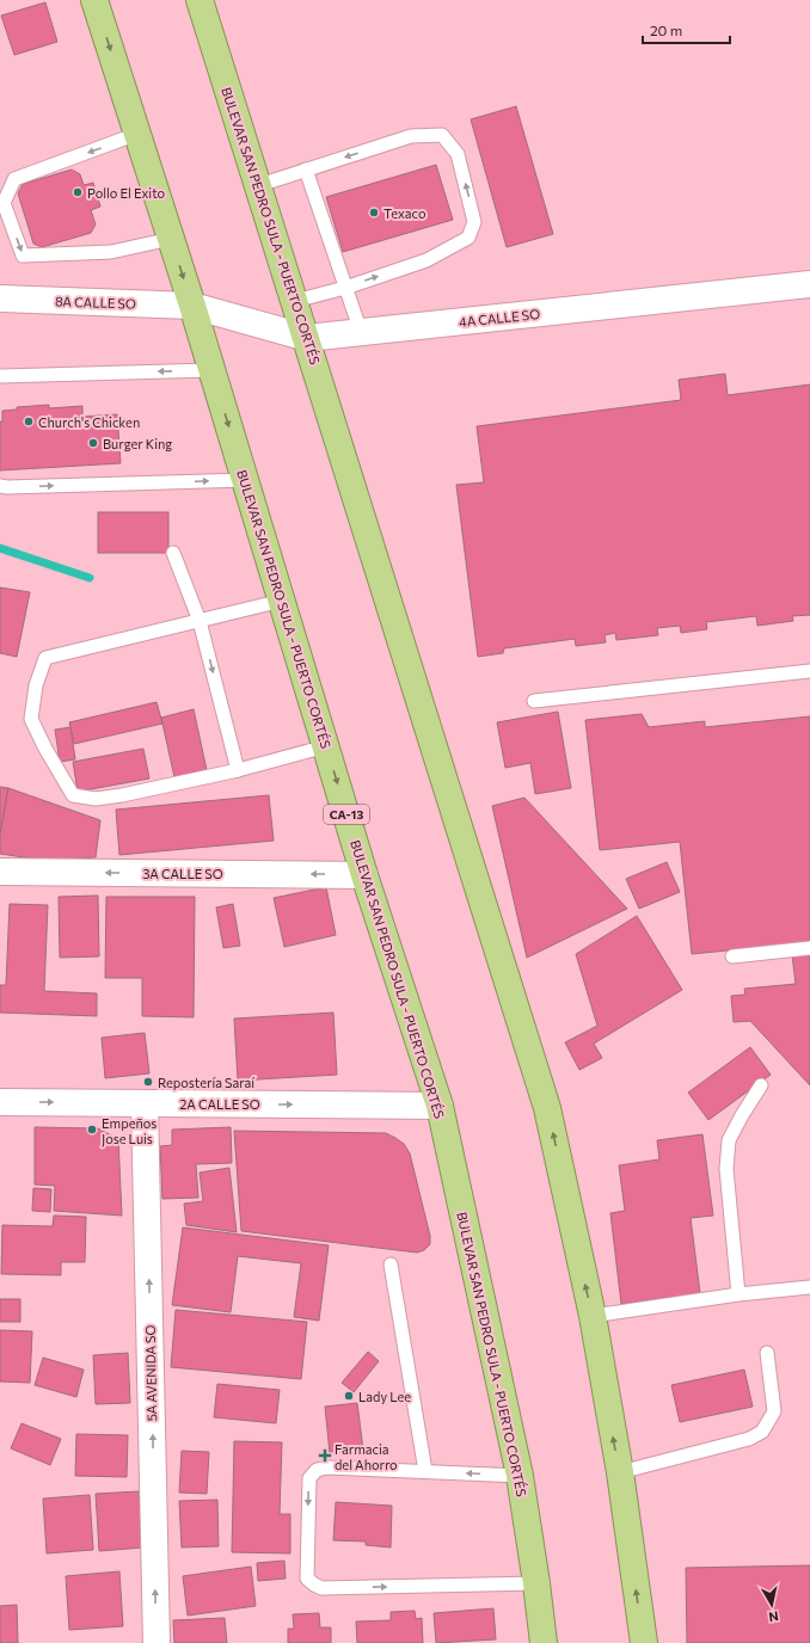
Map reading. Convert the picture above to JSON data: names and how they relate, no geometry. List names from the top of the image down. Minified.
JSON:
{"streets":{"highway":["BULEVAR SAN PEDRO SULA - PUERTO CORTÉS","CA-13"],"street":["8A CALLE SO","4A CALLE SO","3A CALLE SO","2A CALLE SO","5A AVENIDA SO"]},"crossings":[["BULEVAR SAN PEDRO SULA - PUERTO CORTÉS","8A CALLE SO"],["BULEVAR SAN PEDRO SULA - PUERTO CORTÉS","4A CALLE SO"],["BULEVAR SAN PEDRO SULA - PUERTO CORTÉS","3A CALLE SO"],["BULEVAR SAN PEDRO SULA - PUERTO CORTÉS","2A CALLE SO"],["8A CALLE SO","4A CALLE SO"],["2A CALLE SO","5A AVENIDA SO"]],"one_way":["3A CALLE SO","2A CALLE SO","5A AVENIDA SO"],"places":{"other":["Pollo El Exito","Texaco","Church's Chicken","Burger King","Repostería Saraí","Empeños Jose Luis","Lady Lee"],"health":["Farmacia del Ahorro"]},"scale_bar":"20 m","north":"bottom"}
